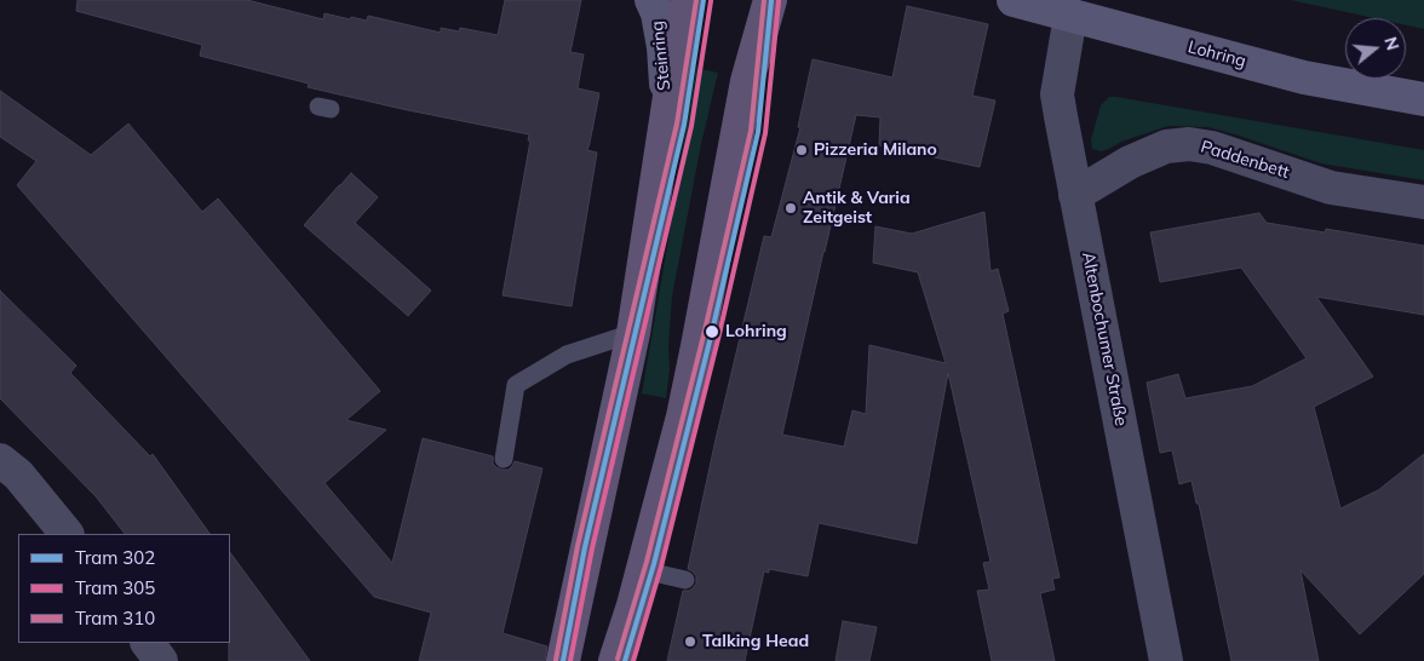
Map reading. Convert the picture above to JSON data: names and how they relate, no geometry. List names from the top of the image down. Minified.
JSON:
{"streets":{"street":["Lohring","Steinring","Paddenbett","Altenbochumer Straße"]},"crossings":[["Lohring","Altenbochumer Straße"],["Paddenbett","Altenbochumer Straße"]],"places":["Pizzeria Milano","Antik & Varia Zeitgeist","Lohring","Talking Head"],"lines":["tram line 302","tram line 310","tram line 305"],"legend":["Tram 302","Tram 305","Tram 310"],"north":"right"}
